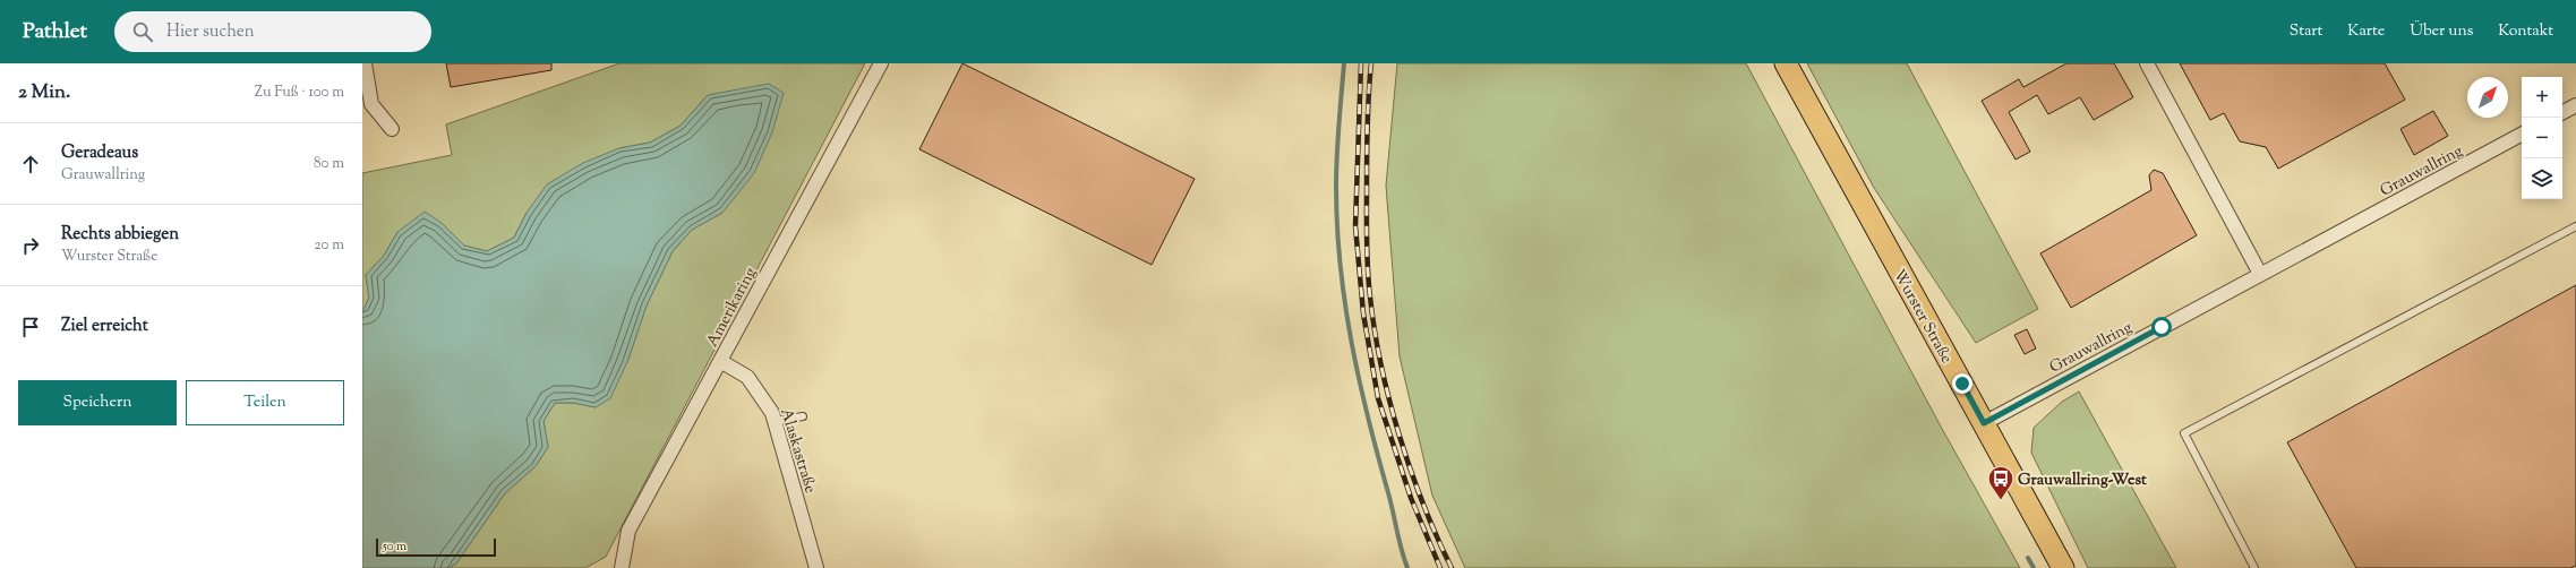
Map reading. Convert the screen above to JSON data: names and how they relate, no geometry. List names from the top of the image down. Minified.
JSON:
{"streets":{"main road":["Wurster Straße"],"street":["Grauwallring","Amerikaring","Alaskastraße"]},"crossings":[["Grauwallring","Wurster Straße"],["Amerikaring","Alaskastraße"]],"places":{"bus stop":["Grauwallring-West"]},"scale_bar":"50 m","north":"top right","page":{"header":"Pathlet","search":"Hier suchen","nav":["Start","Karte","Über uns","Kontakt"],"heading":["2 Min.","Zu Fuß · 100 m"],"map_buttons":["+","−"],"list":[["Geradeaus","Grauwallring","80 m"],["Rechts abbiegen","Wurster Straße","20 m"],"Ziel erreicht"],"buttons":["Speichern","Teilen"],"scale":"50 m"}}
